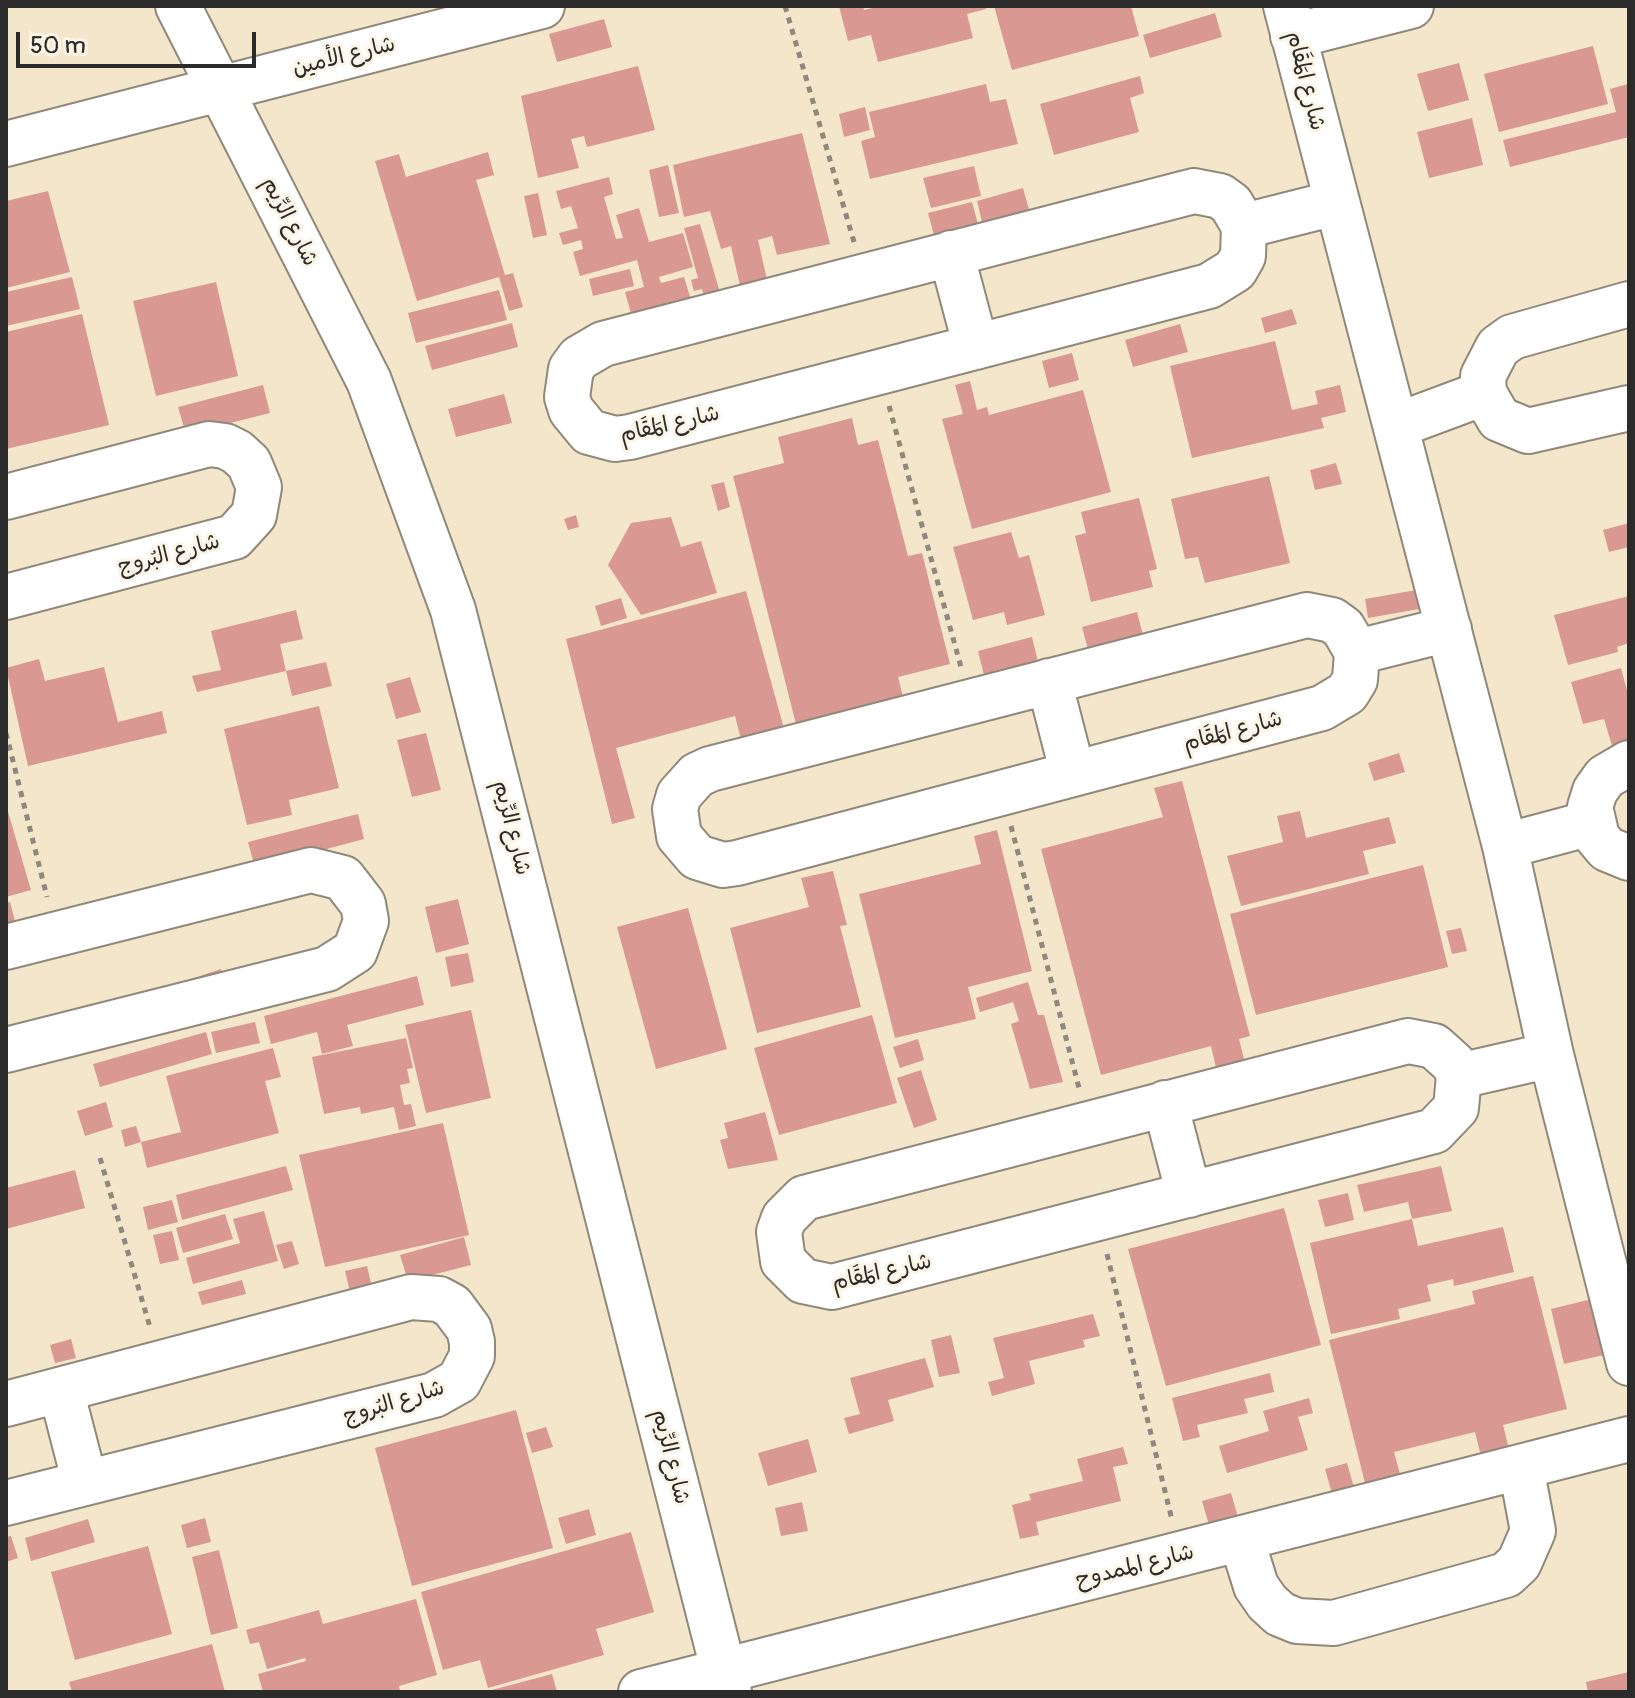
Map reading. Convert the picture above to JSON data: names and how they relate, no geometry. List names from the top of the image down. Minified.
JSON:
{"streets":{"street":["شارع الأمين","شارع المَقَام","شارع الرِّيم","شارع البُروج","شارع الممدوح"]},"crossings":[["شارع الأمين","شارع الرِّيم"],["شارع الرِّيم","شارع الممدوح"]],"scale_bar":"50 m"}
